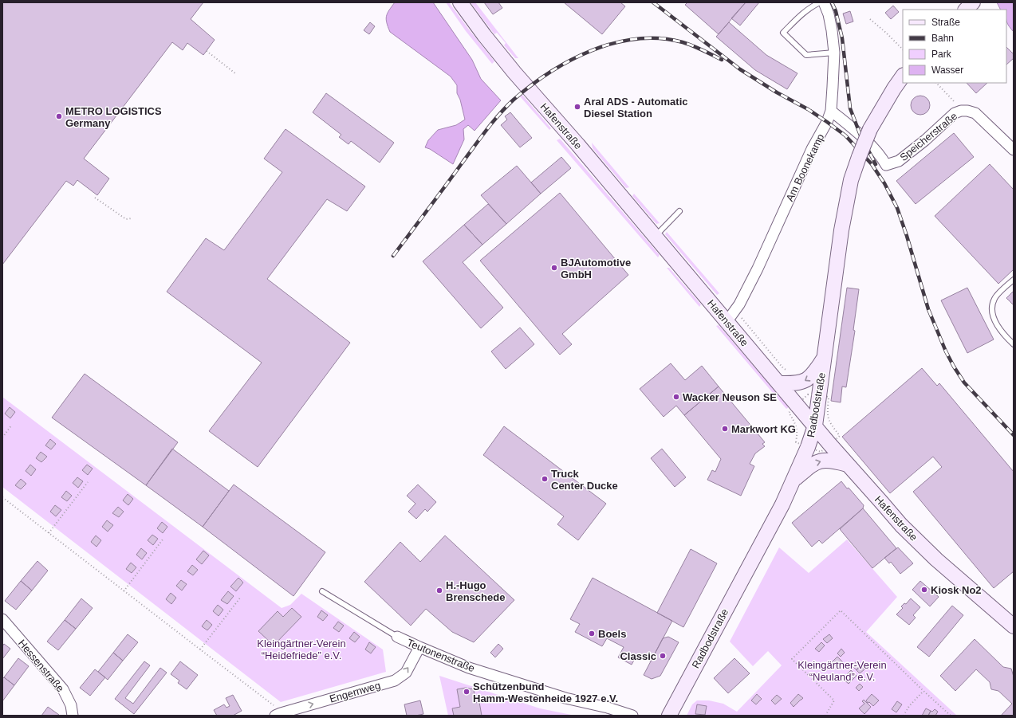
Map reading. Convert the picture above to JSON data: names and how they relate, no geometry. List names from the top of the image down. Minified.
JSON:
{"streets":{"street":["Hafenstraße","Speicherstraße","Am Boonekamp","Radbodstraße","Teutonenstraße","Hessenstraße","Engernweg"]},"crossings":[["Hafenstraße","Am Boonekamp"],["Hafenstraße","Radbodstraße"],["Speicherstraße","Am Boonekamp"],["Teutonenstraße","Engernweg"]],"one_way":["Engernweg"],"parks":["Kleingärtner-Verein “Heidefriede” e.V.","Kleingärtner-Verein “Neuland” e.V."],"places":["Aral ADS - Automatic Diesel Station","METRO LOGISTICS Germany","BJAutomotive GmbH","Wacker Neuson SE","Markwort KG","Truck Center Ducke","Kiosk No2","H.-Hugo Brenschede","Boels","Classic","Schützenbund Hamm-Westenheide 1927 e.V."],"legend":["Straße","Bahn","Park","Wasser"]}
